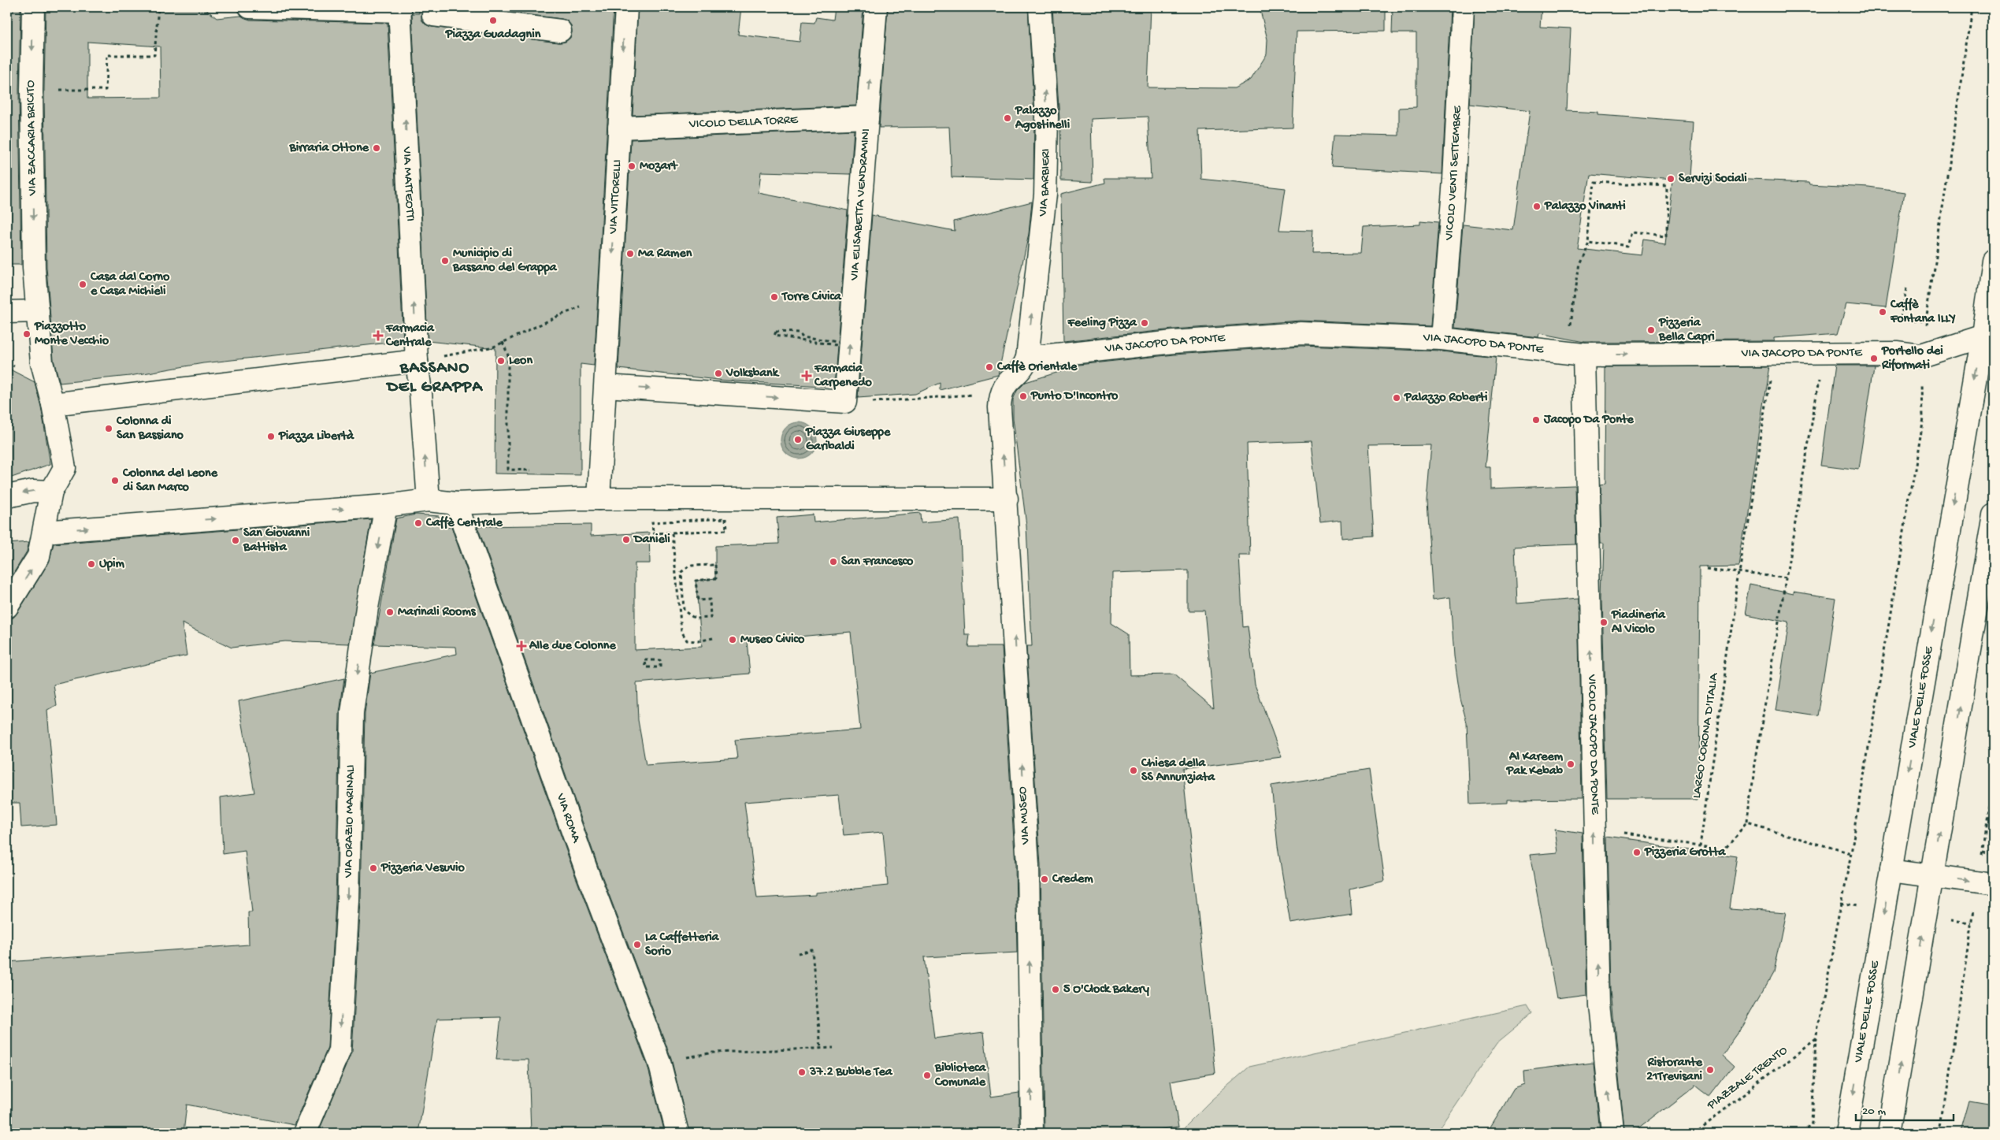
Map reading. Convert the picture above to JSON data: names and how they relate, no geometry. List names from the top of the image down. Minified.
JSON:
{"streets":{"street":["VICOLO DELLA TORRE","VIA ZACCARIA BRICITO","VICOLO VENTI SETTEMBRE","VIA BARBIERI","VIA MATTEOTTI","VIA VITTORELLI","VIA ELISABETTA VENDRAMINI","VIA JACOPO DA PONTE","VIALE DELLE FOSSE","VICOLO JACOPO DA PONTE","VIA MUSEO","VIA ROMA","VIA ORAZIO MARINALI"],"path":["LARGO CORONA D'ITALIA","PIAZZALE TRENTO"]},"crossings":[["VICOLO DELLA TORRE","VIA VITTORELLI"],["VICOLO DELLA TORRE","VIA ELISABETTA VENDRAMINI"],["VICOLO VENTI SETTEMBRE","VIA JACOPO DA PONTE"],["VIA BARBIERI","VIA JACOPO DA PONTE"],["VIA VITTORELLI","VIA ELISABETTA VENDRAMINI"],["VIA JACOPO DA PONTE","VIALE DELLE FOSSE"],["VIA JACOPO DA PONTE","LARGO CORONA D'ITALIA"],["VIA JACOPO DA PONTE","VICOLO JACOPO DA PONTE"]],"one_way":["VIA ZACCARIA BRICITO","VIA BARBIERI","VIA MATTEOTTI","VIA VITTORELLI","VICOLO JACOPO DA PONTE","VIA MUSEO","VIA ORAZIO MARINALI"],"districts":["BASSANO DEL GRAPPA"],"places":{"other":["Piazza Guadagnin","Palazzo Agostinelli","Birraria Ottone","Mozart","Servizi Sociali","Palazzo Vinanti","Ma Ramen","Municipio di Bassano del Grappa","Casa dal Corno e Casa Michieli","Torre Civica","Caffè Fontana ILLY","Feeling Pizza","Pizzeria Bella Capri","Piazzotto Monte Vecchio","Portello dei Riformati","Leon","Caffè Orientale","Volksbank","Punto D'Incontro","Palazzo Roberti","Jacopo Da Ponte","Colonna di San Bassiano","Piazza Libertà","Piazza Giuseppe Garibaldi","Colonna del Leone di San Marco","Caffè Centrale","Danieli","San Giovanni Battista","San Francesco","Upim","Marinali Rooms","Piadineria Al Vicolo","Museo Civico","Al Kareem Pak Kebab","Chiesa della SS Annunziata","Pizzeria Grotta","Pizzeria Vesuvio","Credem","La Caffetteria Sorio","5 O'Clock Bakery","Ristorante 21Trevisani","37.2 Bubble Tea","Biblioteca Comunale"],"health":["Farmacia Centrale","Farmacia Carpenedo","Alle due Colonne"]},"scale_bar":"20 m"}
